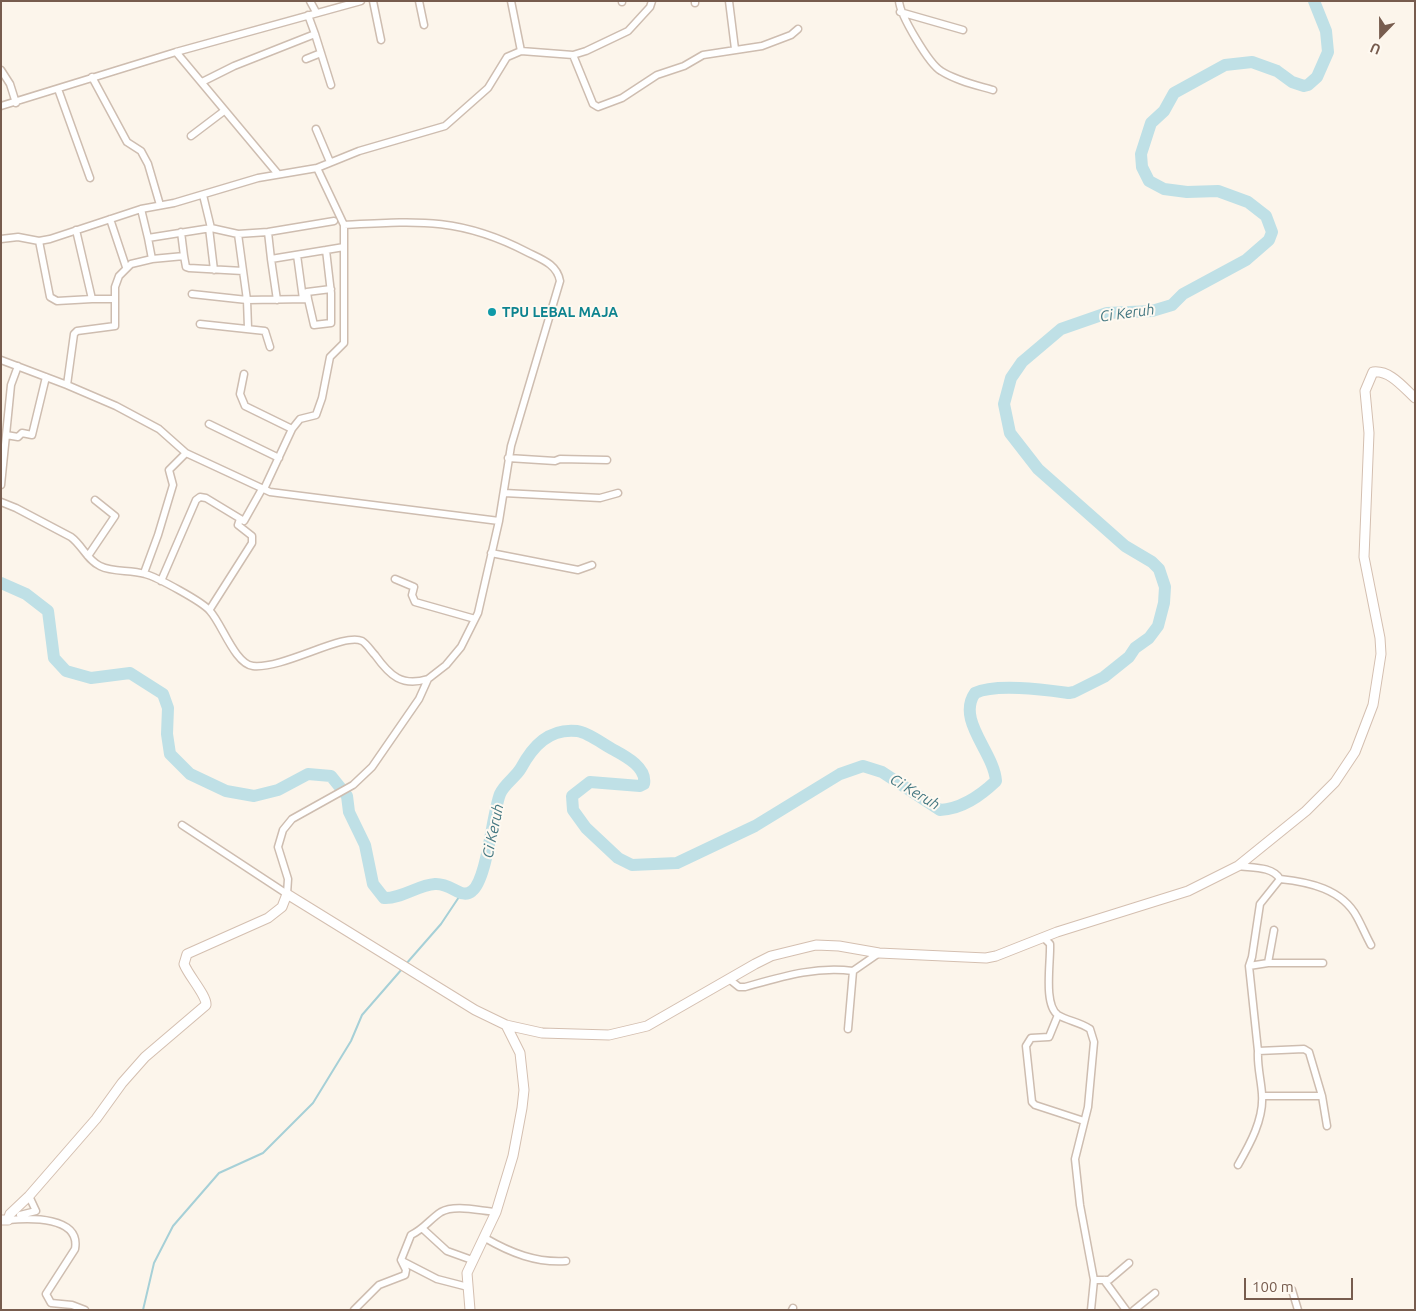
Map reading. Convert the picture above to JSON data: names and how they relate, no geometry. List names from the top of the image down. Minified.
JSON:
{"water":["Ci Keruh"],"places":["TPU LEBAL MAJA"],"scale_bar":"100 m","north":"bottom"}
